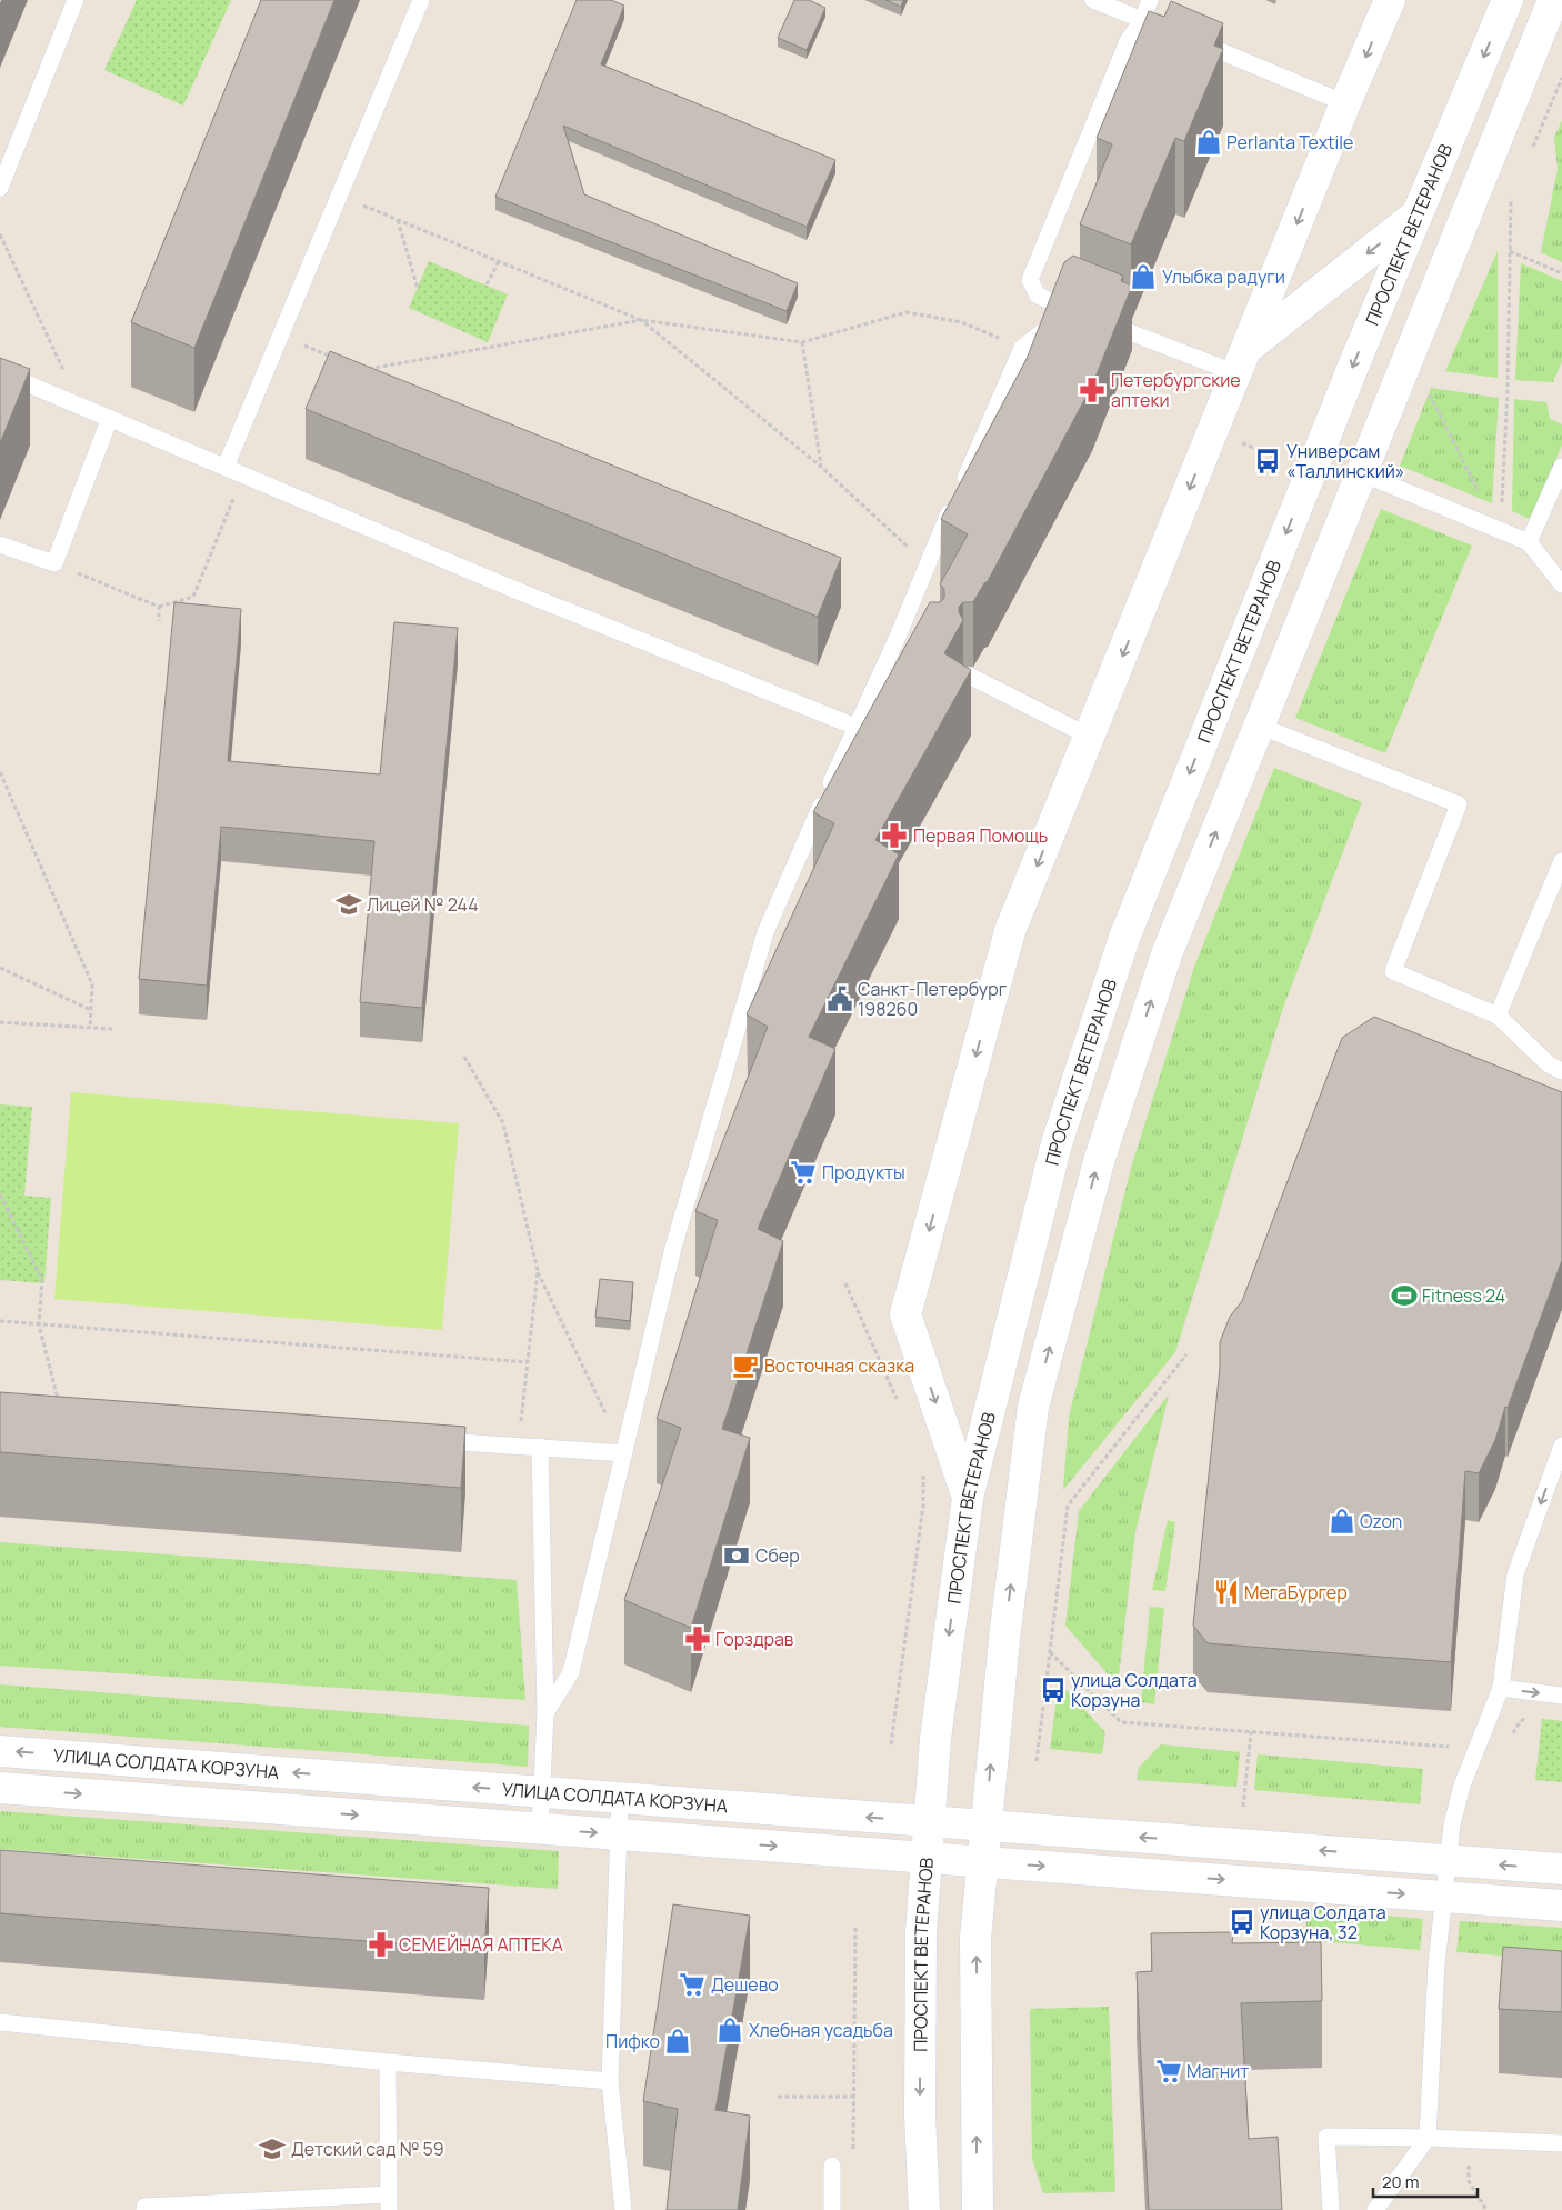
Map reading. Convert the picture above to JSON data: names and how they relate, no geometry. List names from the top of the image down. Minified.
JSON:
{"streets":{"street":["ПРОСПЕКТ ВЕТЕРАНОВ","УЛИЦА СОЛДАТА КОРЗУНА"]},"crossings":[["ПРОСПЕКТ ВЕТЕРАНОВ","УЛИЦА СОЛДАТА КОРЗУНА"]],"places":{"shop":["Perlanta Textile","Улыбка радуги","Ozon","Хлебная усадьба","Пифко"],"pharmacy":["Петербургские аптеки","Первая Помощь","Горздрав","СЕМЕЙНАЯ АПТЕКА"],"bus stop":["Универсам «Таллинский»","улица Солдата Корзуна","улица Солдата Корзуна, 32"],"school or university":["Лицей № 244","Детский сад № 59"],"public building":["Санкт-Петербург 198260"],"supermarket":["Продукты","Дешево","Магнит"],"sports":["Fitness 24"],"cafe":["Восточная сказка"],"bank":["Сбер"],"restaurant":["МегаБургер"]},"scale_bar":"20 m"}
